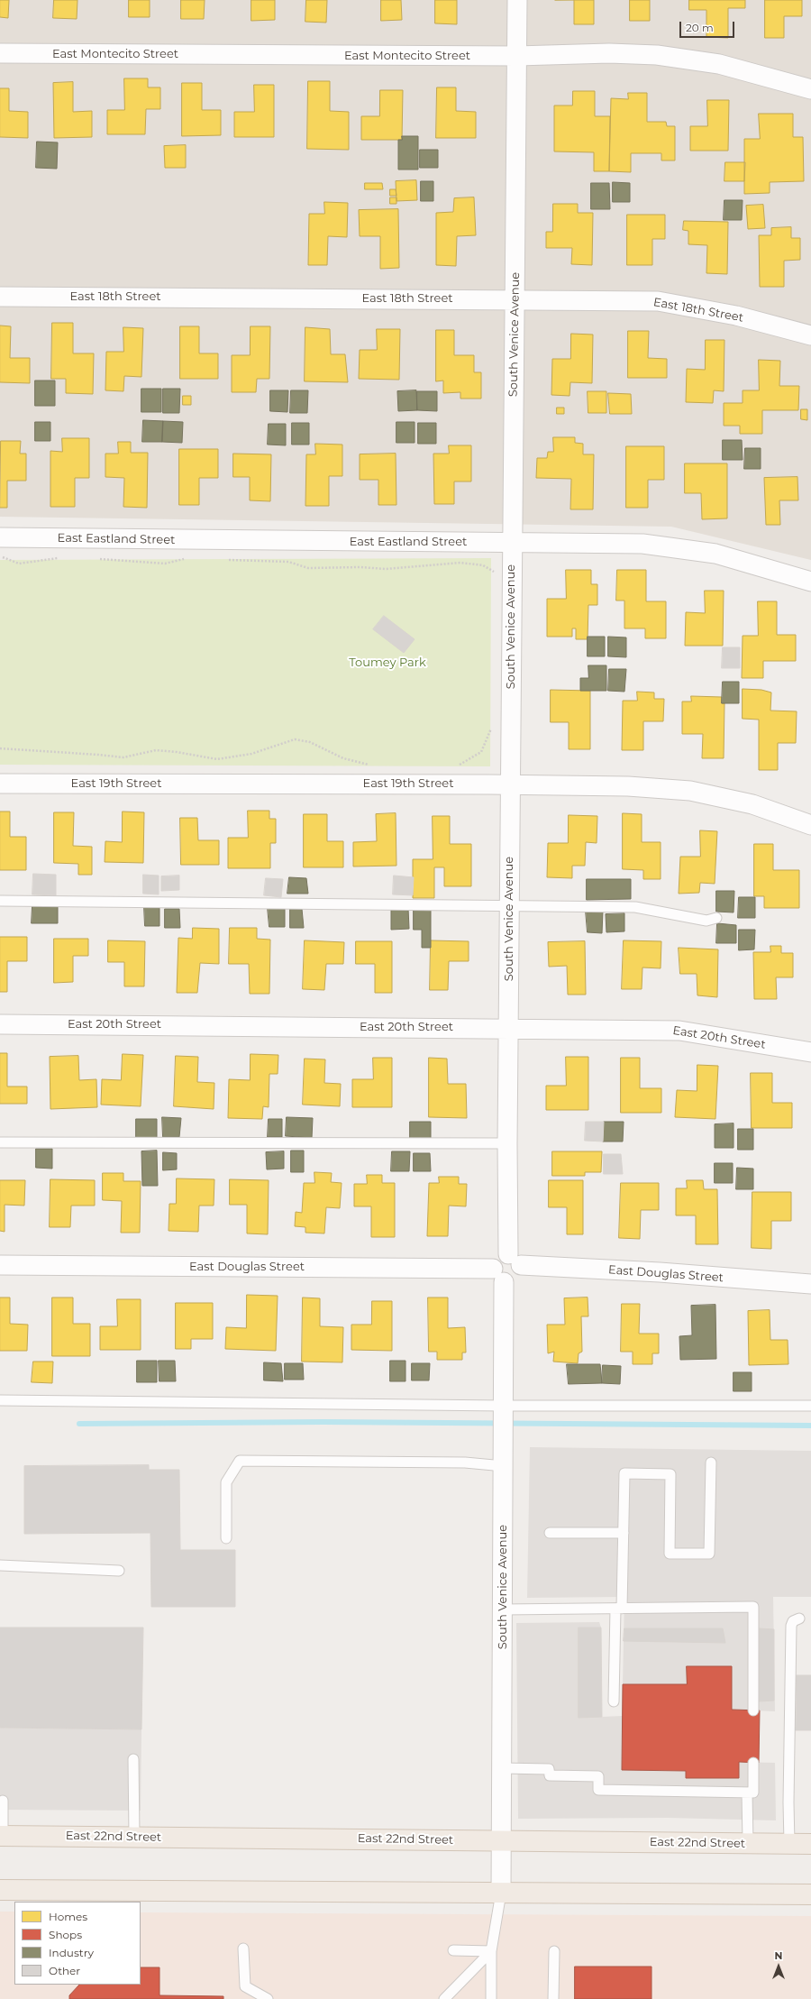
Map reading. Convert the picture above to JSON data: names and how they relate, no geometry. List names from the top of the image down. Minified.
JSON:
{"streets":{"main road":["East 22nd Street"],"street":["East Montecito Street","East 18th Street","South Venice Avenue","East Eastland Street","East 19th Street","East 20th Street","East Douglas Street"]},"crossings":[["East Montecito Street","South Venice Avenue"],["East 18th Street","South Venice Avenue"],["South Venice Avenue","East Eastland Street"],["South Venice Avenue","East 19th Street"],["South Venice Avenue","East 20th Street"],["South Venice Avenue","East Douglas Street"],["South Venice Avenue","East 22nd Street"]],"parks":["Toumey Park"],"legend":["Homes","Shops","Industry","Other"],"scale_bar":"20 m","north":"top"}
